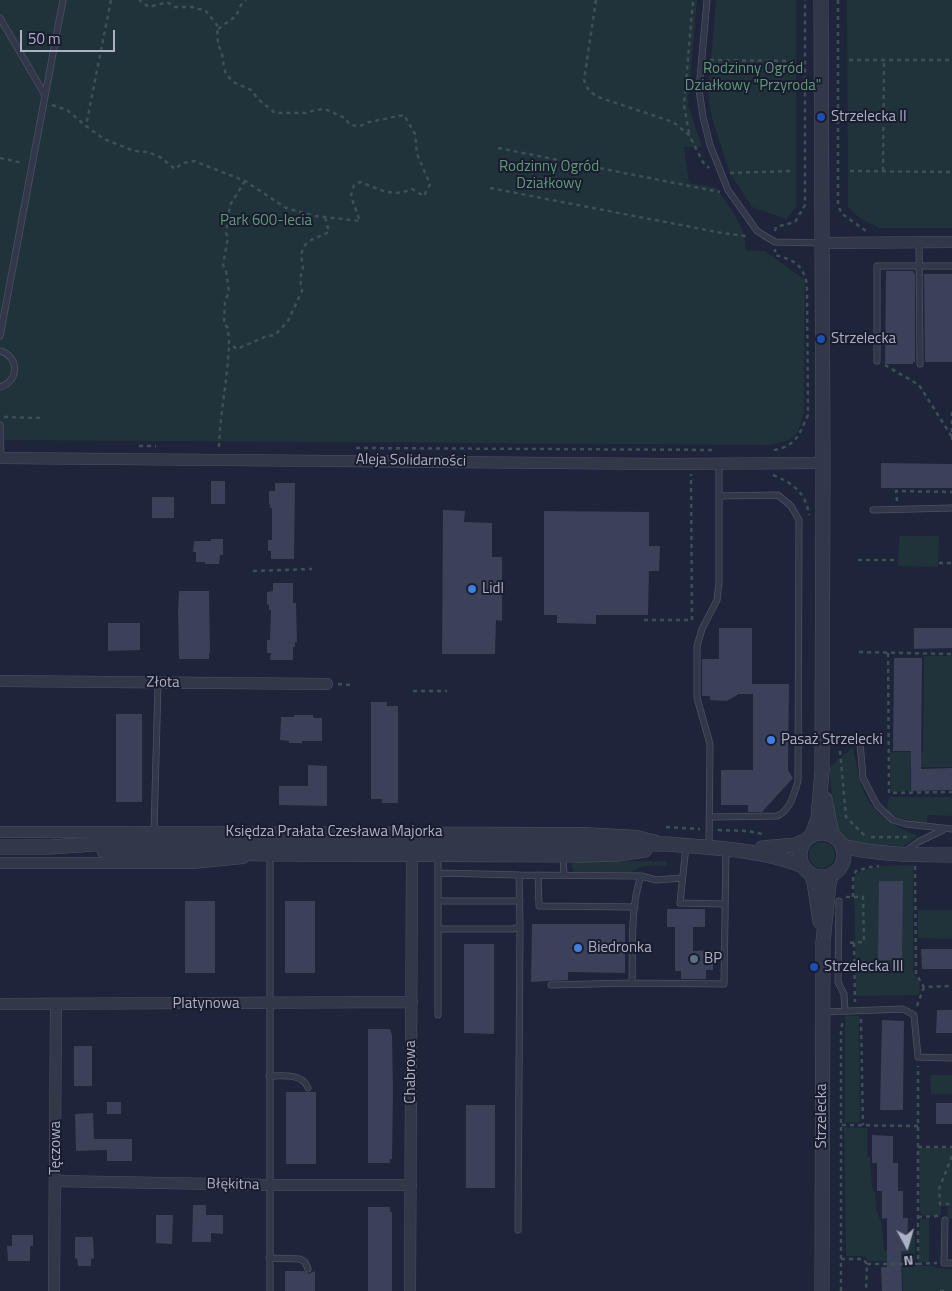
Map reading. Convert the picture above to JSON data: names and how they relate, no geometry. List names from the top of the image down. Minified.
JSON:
{"streets":{"street":["Aleja Solidarności","Złota","Księdza Prałata Czesława Majorka","Platynowa","Chabrowa","Strzelecka","Tęczowa","Błękitna"]},"crossings":[["Księdza Prałata Czesława Majorka","Chabrowa"],["Księdza Prałata Czesława Majorka","Strzelecka"],["Platynowa","Chabrowa"],["Platynowa","Tęczowa"],["Chabrowa","Błękitna"],["Tęczowa","Błękitna"]],"parks":["Rodzinny Ogród Działkowy \"Przyroda\"","Rodzinny Ogród Działkowy","Park 600-lecia"],"places":["Strzelecka II","Strzelecka","Lidl","Pasaż Strzelecki","Biedronka","BP","Strzelecka III"],"scale_bar":"50 m","north":"bottom"}
